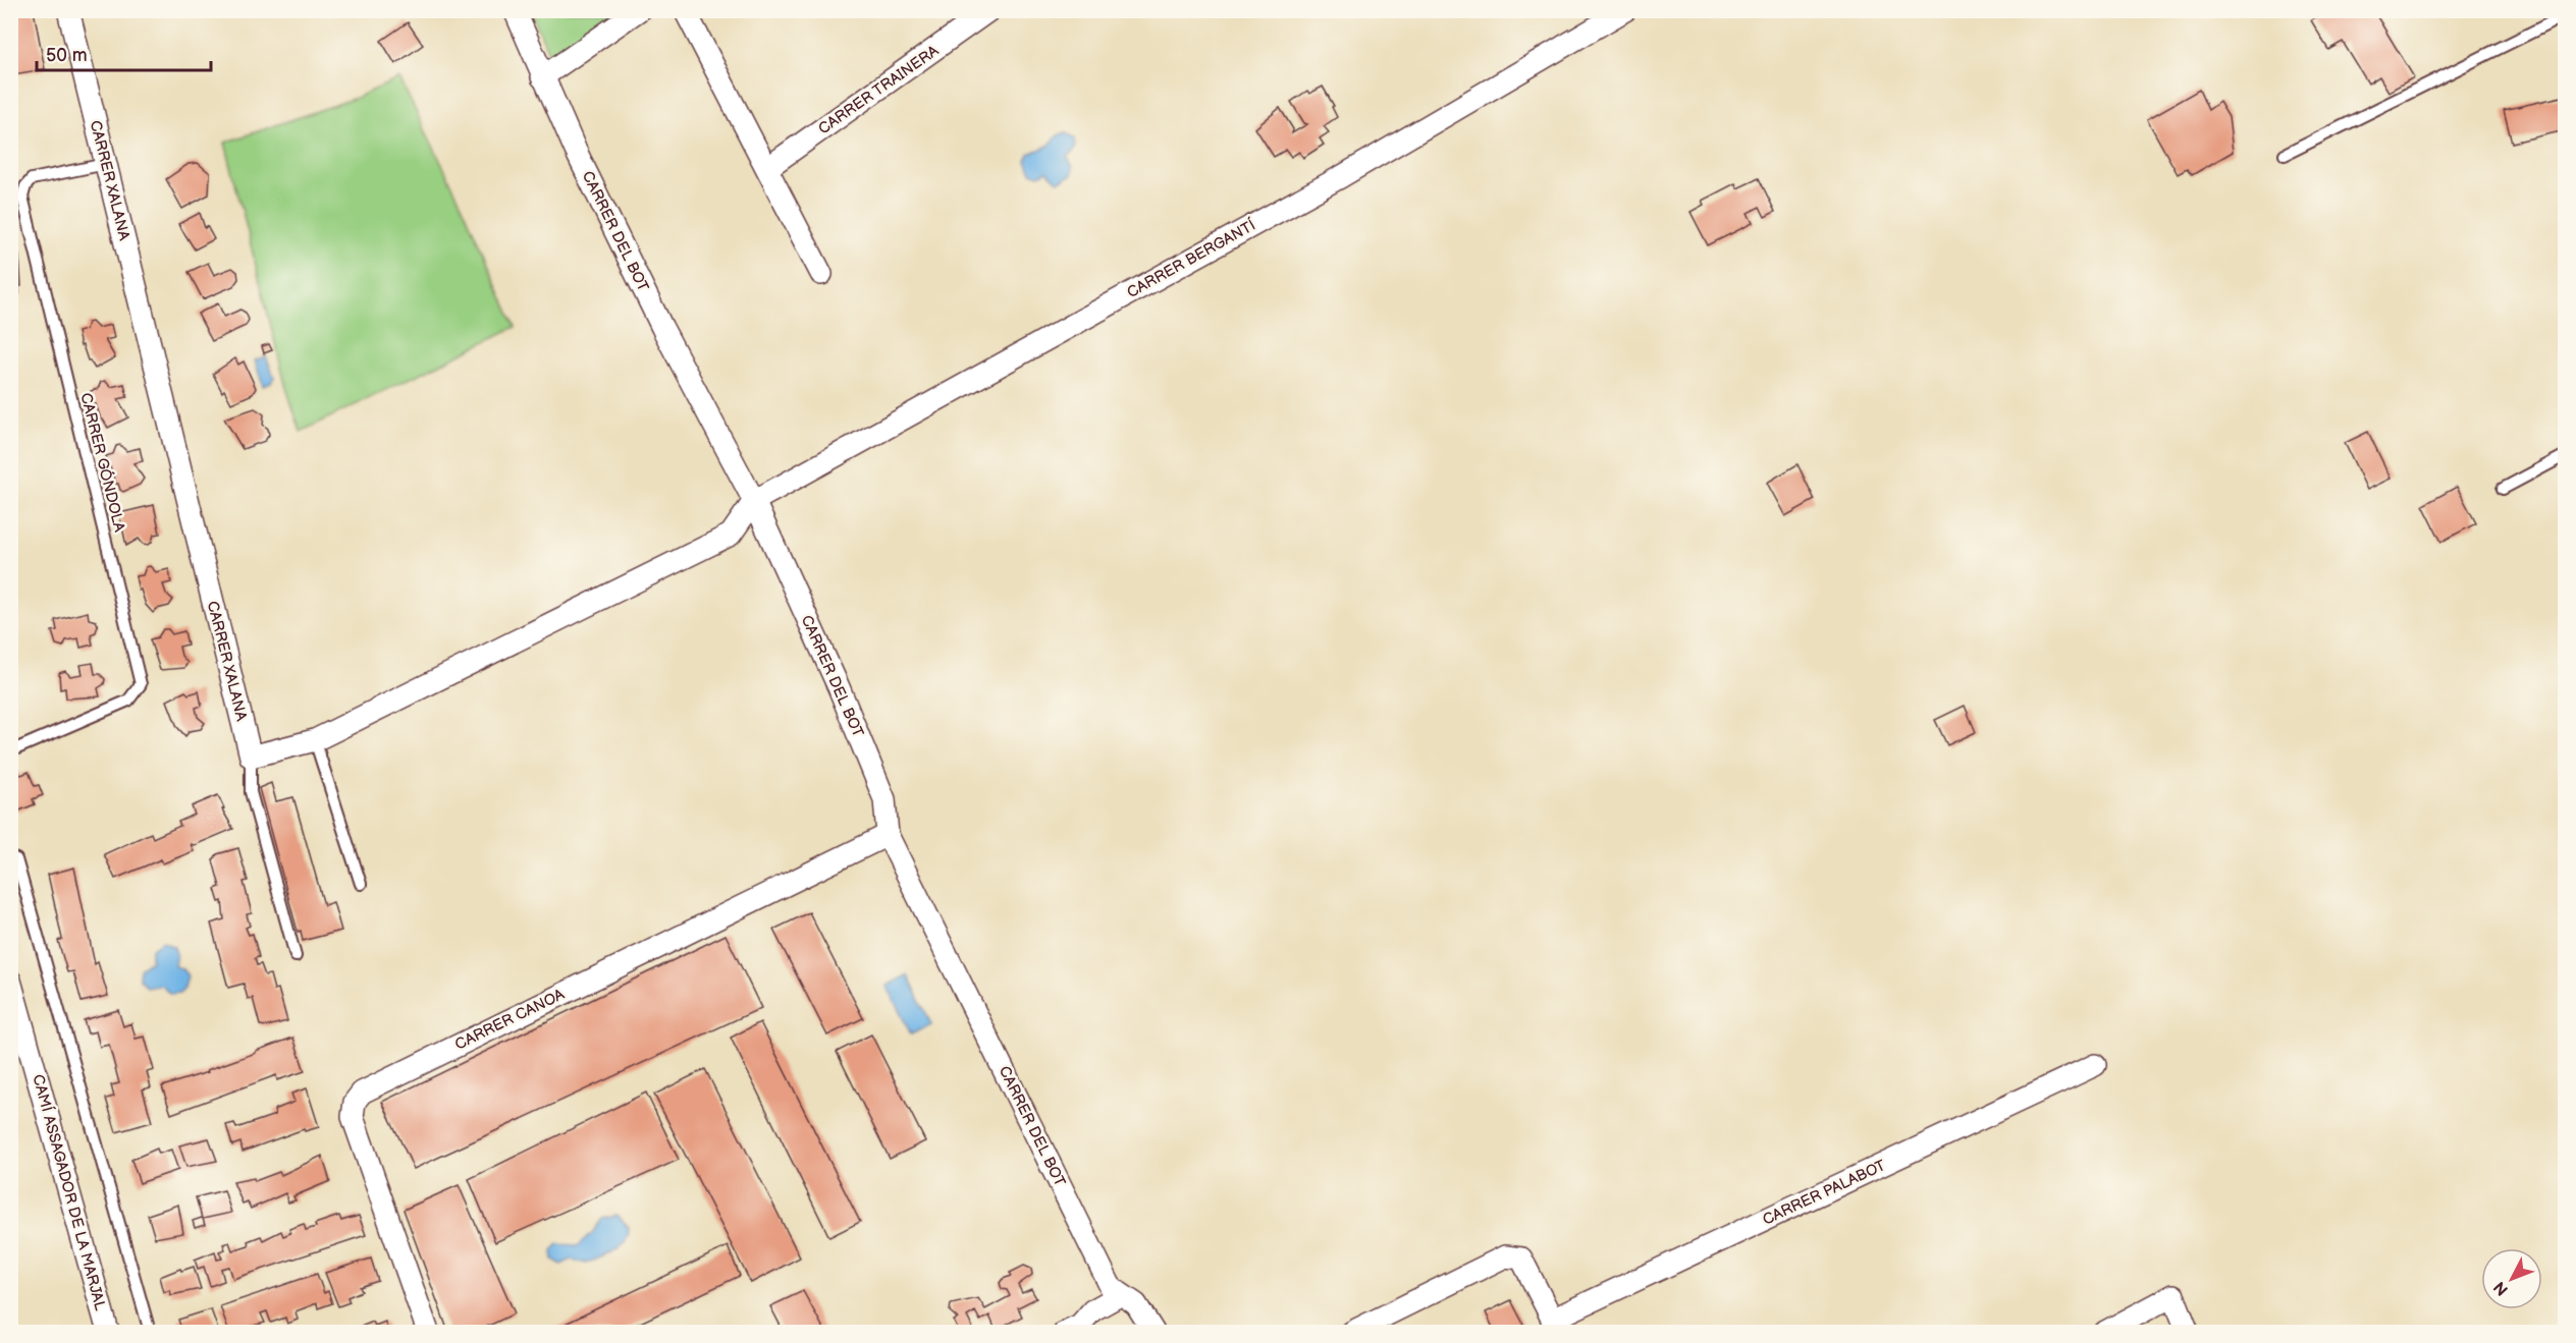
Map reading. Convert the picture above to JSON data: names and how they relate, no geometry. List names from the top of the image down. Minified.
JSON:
{"streets":{"street":["CARRER TRAINERA","CARRER XALANA","CARRER DEL BOT","CARRER BERGANTÍ","CARRER CANOA","CAMÍ ASSAGADOR DE LA MARJAL","CARRER PALABOT"],"lane":["CARRER GÓNDOLA"]},"crossings":[["CARRER XALANA","CARRER GÓNDOLA"],["CARRER DEL BOT","CARRER BERGANTÍ"],["CARRER DEL BOT","CARRER CANOA"]],"scale_bar":"50 m","north":"bottom left"}
